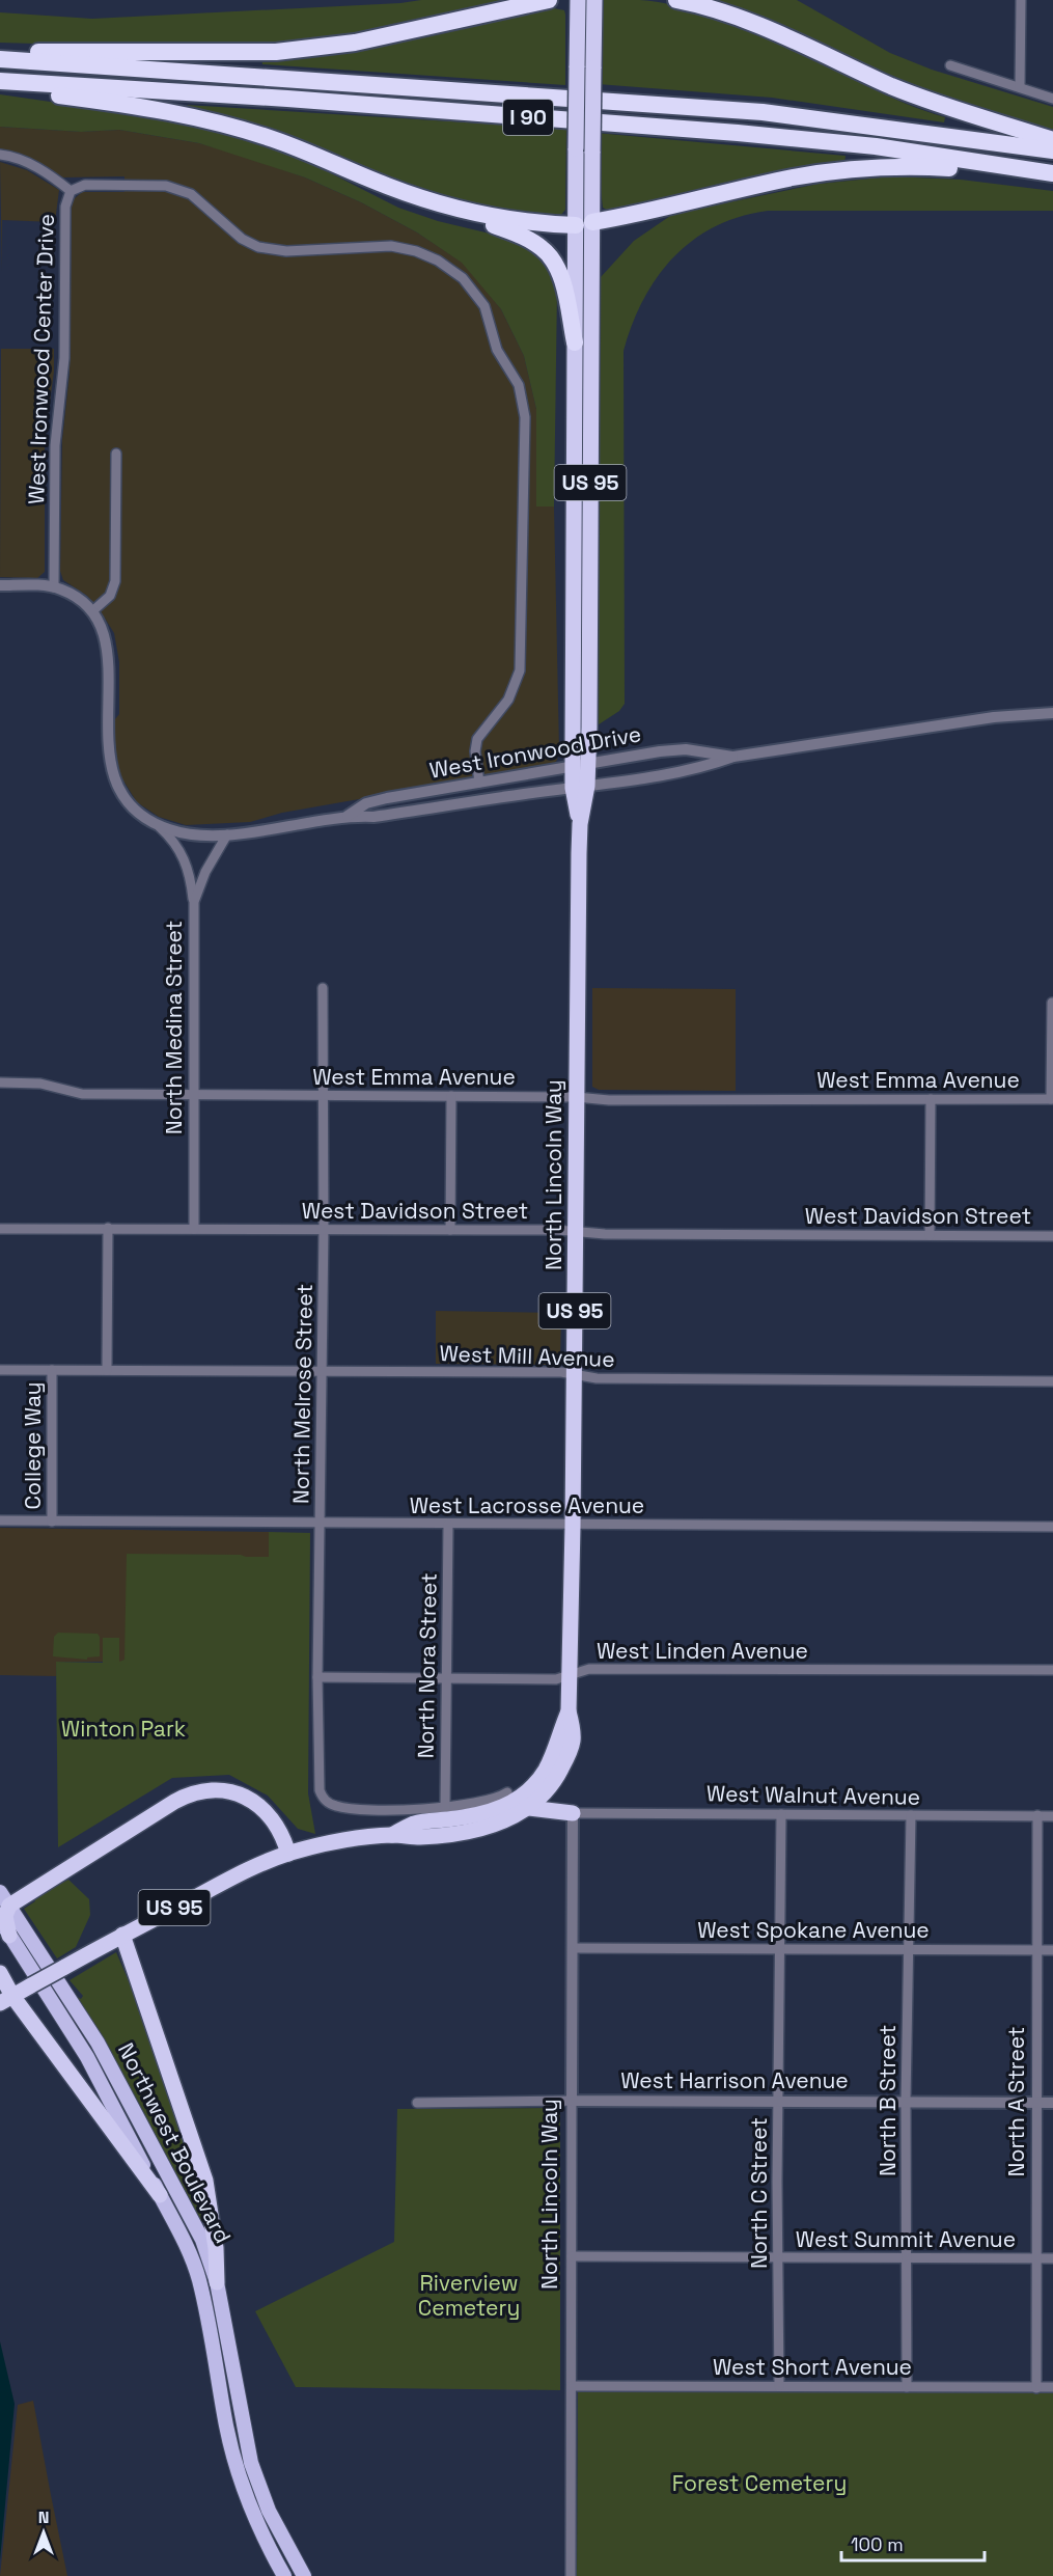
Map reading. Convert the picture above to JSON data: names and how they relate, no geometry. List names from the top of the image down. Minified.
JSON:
{"streets":{"highway":["I 90","US 95","North Lincoln Way"],"main road":["Northwest Boulevard"],"street":["West Ironwood Center Drive","West Ironwood Drive","North Medina Street","West Emma Avenue","West Davidson Street","West Mill Avenue","North Melrose Street","College Way","West Lacrosse Avenue","West Linden Avenue","North Nora Street","West Walnut Avenue","West Spokane Avenue","West Harrison Avenue","North B Street","North A Street","North C Street","West Summit Avenue","West Short Avenue"]},"crossings":[["I 90","US 95"],["West Ironwood Center Drive","West Ironwood Drive"],["US 95","West Ironwood Drive"],["US 95","North Lincoln Way"],["US 95","West Linden Avenue"],["West Ironwood Drive","North Medina Street"],["West Ironwood Drive","North Lincoln Way"],["North Medina Street","West Emma Avenue"],["North Medina Street","West Davidson Street"],["West Emma Avenue","North Lincoln Way"],["West Emma Avenue","North Melrose Street"],["North Lincoln Way","West Davidson Street"],["North Lincoln Way","West Mill Avenue"],["North Lincoln Way","West Lacrosse Avenue"],["North Lincoln Way","West Linden Avenue"],["North Lincoln Way","West Walnut Avenue"],["North Lincoln Way","West Spokane Avenue"],["North Lincoln Way","West Harrison Avenue"],["North Lincoln Way","West Summit Avenue"],["North Lincoln Way","West Short Avenue"],["West Davidson Street","North Melrose Street"],["West Mill Avenue","North Melrose Street"],["West Mill Avenue","College Way"],["North Melrose Street","West Lacrosse Avenue"],["North Melrose Street","West Linden Avenue"],["North Melrose Street","North Nora Street"],["College Way","West Lacrosse Avenue"],["West Lacrosse Avenue","North Nora Street"],["West Linden Avenue","North Nora Street"],["West Walnut Avenue","North B Street"],["West Walnut Avenue","North A Street"],["West Walnut Avenue","North C Street"],["West Spokane Avenue","North B Street"],["West Spokane Avenue","North A Street"],["West Spokane Avenue","North C Street"],["West Harrison Avenue","North B Street"],["West Harrison Avenue","North A Street"],["West Harrison Avenue","North C Street"],["North B Street","West Summit Avenue"],["North B Street","West Short Avenue"],["North A Street","West Summit Avenue"],["North A Street","West Short Avenue"],["North C Street","West Summit Avenue"],["North C Street","West Short Avenue"]],"parks":["Winton Park","Riverview Cemetery","Forest Cemetery"],"scale_bar":"100 m","north":"top"}
